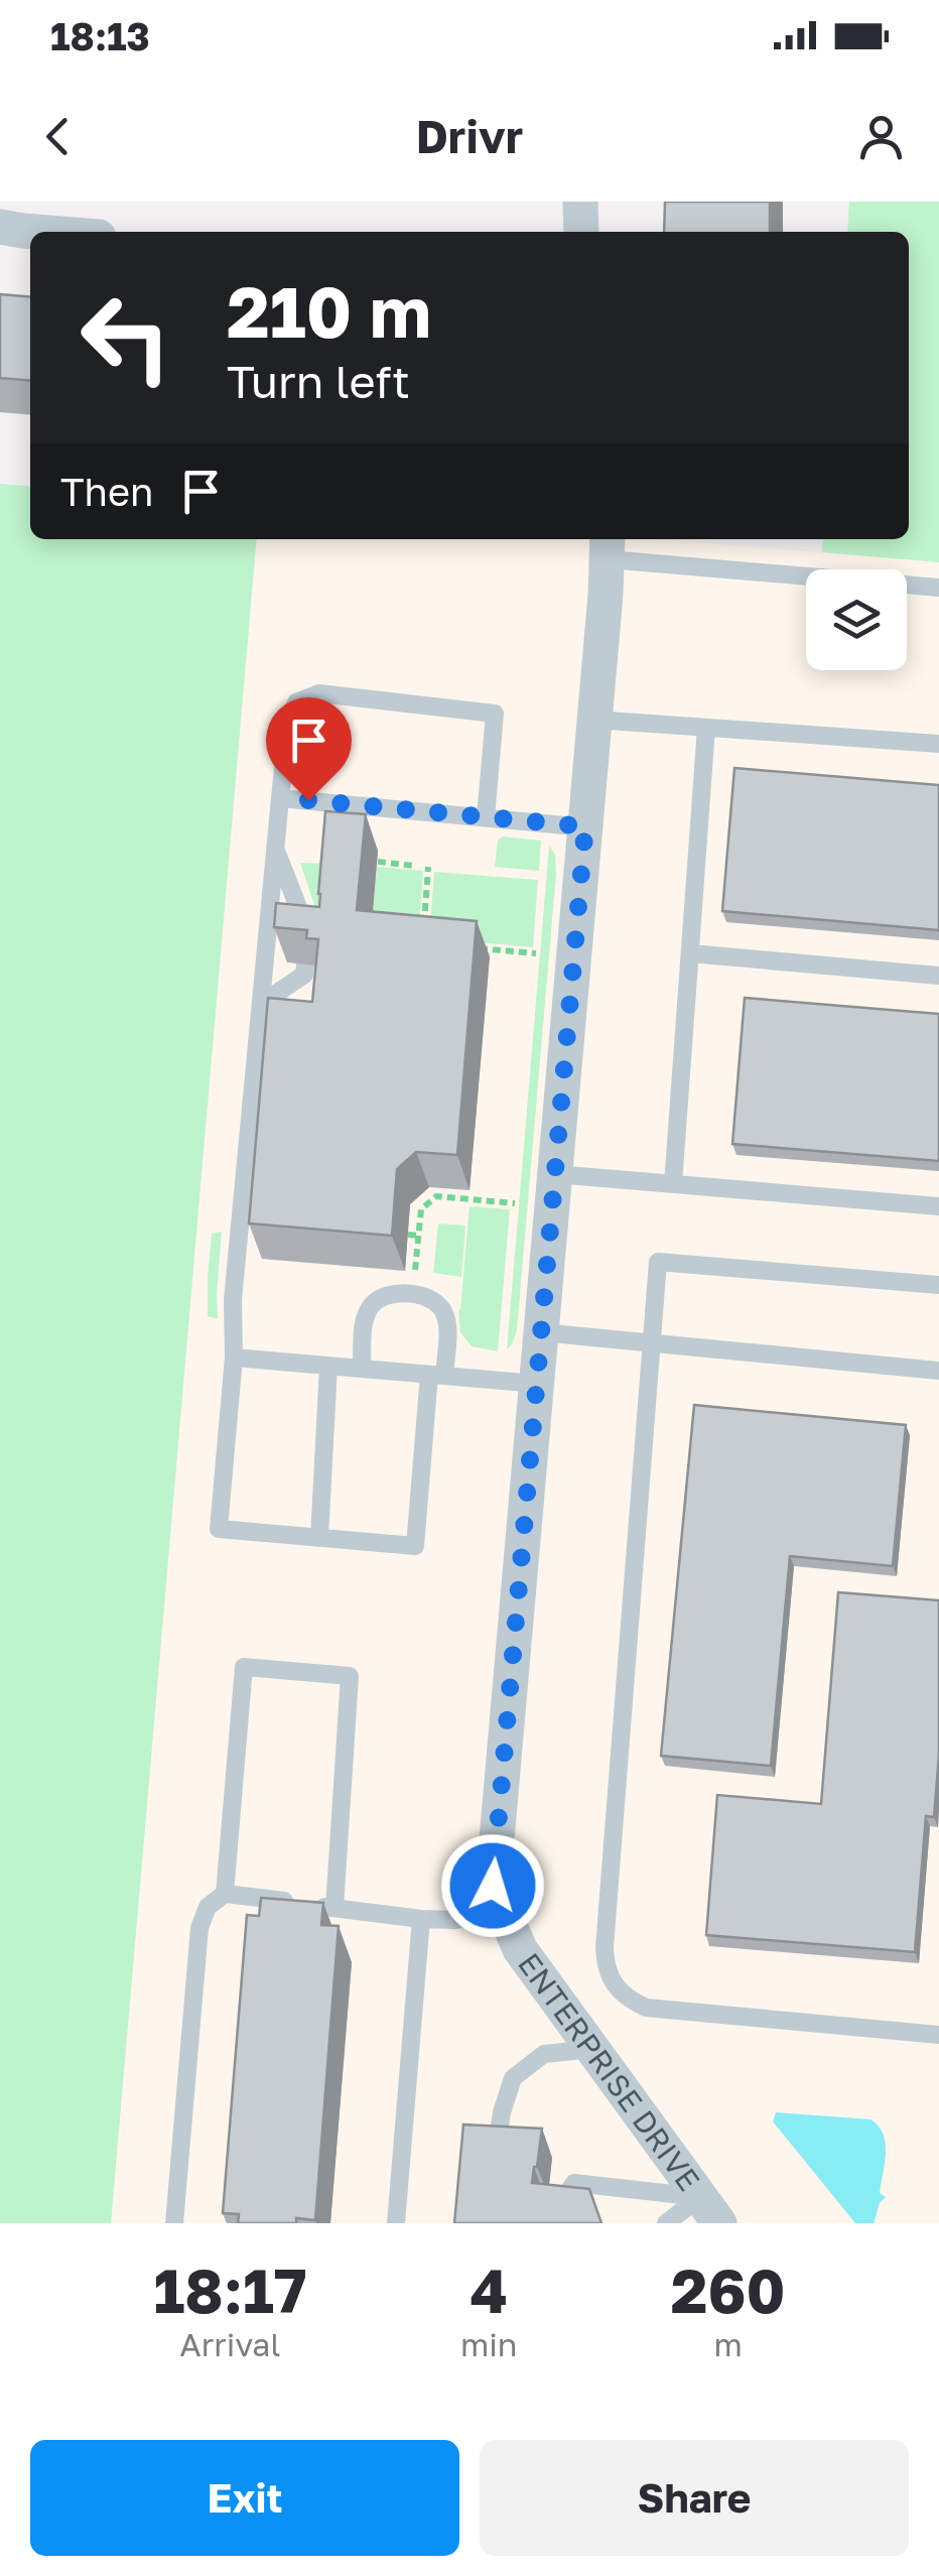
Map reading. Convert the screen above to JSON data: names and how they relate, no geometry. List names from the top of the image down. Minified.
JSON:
{"streets":{"street":["ENTERPRISE DRIVE"]},"page":{"status":"18:13","header":"Drivr","turn":["210 m","Turn left"],"then":"Then","eta":["18:17","Arrival","4","min","260","m"],"buttons":["Exit","Share"]}}
